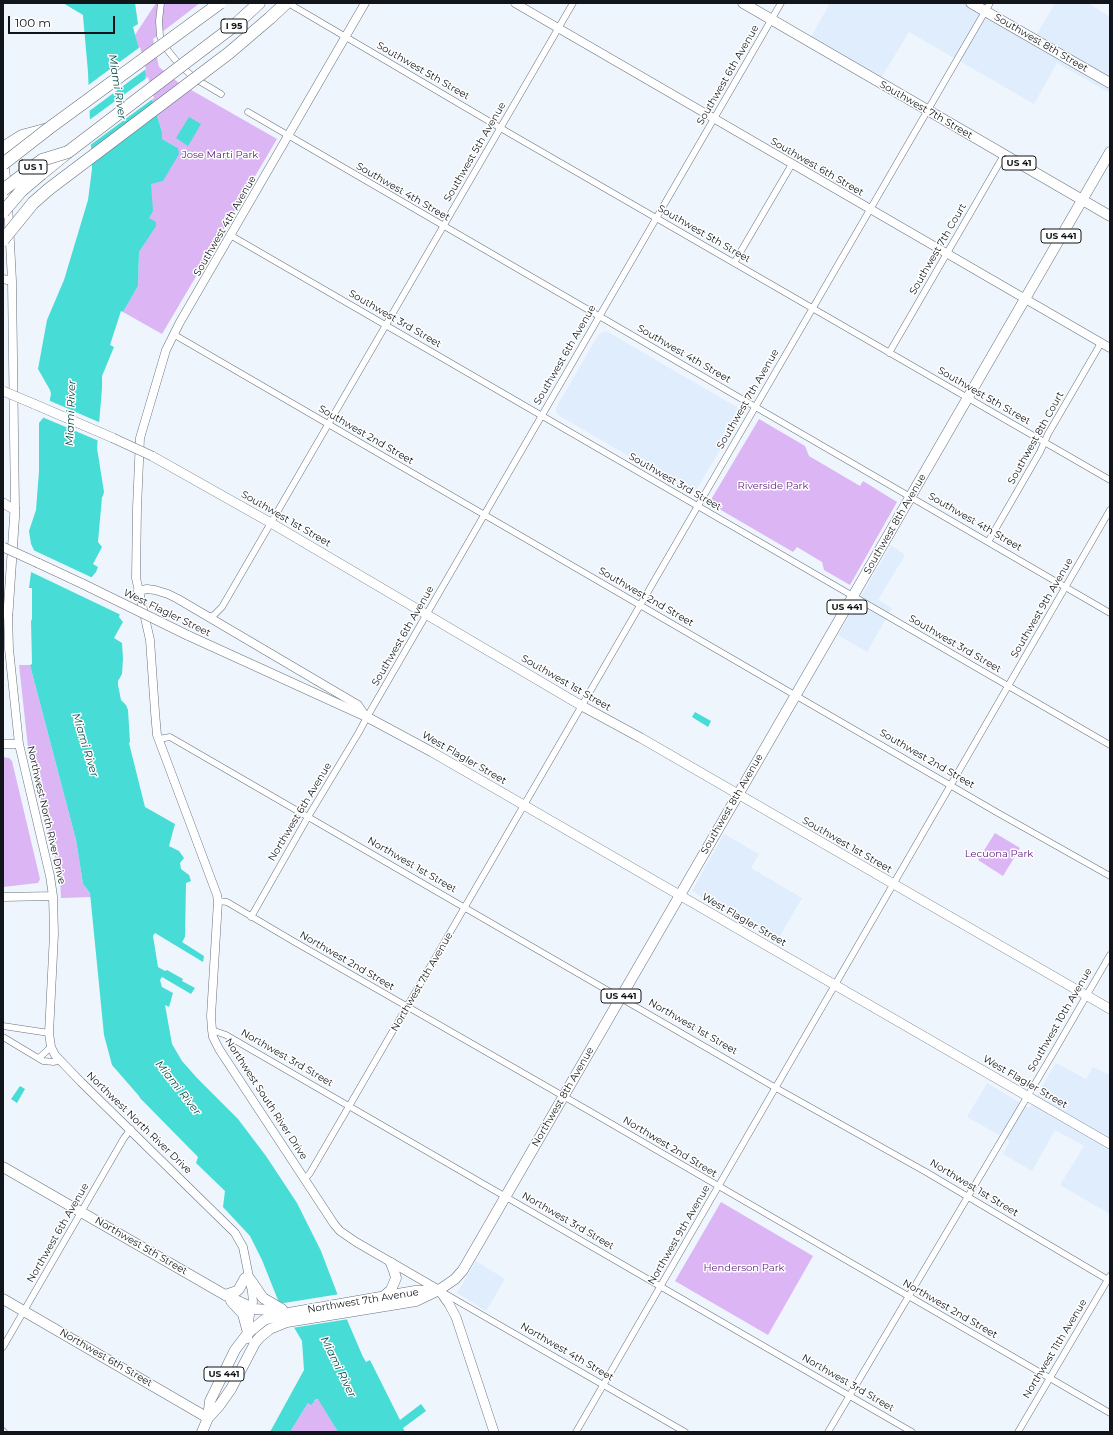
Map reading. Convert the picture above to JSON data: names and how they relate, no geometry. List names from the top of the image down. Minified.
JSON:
{"streets":{"highway":["I 95","US 1"],"main road":["Southwest 8th Street","Southwest 7th Street","US 41","US 441","Southwest 1st Street","Southwest 8th Avenue","West Flagler Street","Northwest North River Drive","Northwest 7th Avenue","Northwest 8th Avenue","Northwest South River Drive","Northwest 5th Street","Northwest 6th Street"],"street":["Southwest 5th Street","Southwest 6th Avenue","Southwest 5th Avenue","Southwest 6th Street","Southwest 4th Street","Southwest 4th Avenue","Southwest 7th Court","Southwest 3rd Street","Southwest 7th Avenue","Southwest 2nd Street","Southwest 8th Court","Southwest 9th Avenue","Northwest 6th Avenue","Northwest 1st Street","Northwest 2nd Street","Southwest 10th Avenue","Northwest 3rd Street","Northwest 9th Avenue","Northwest 11th Avenue","Northwest 4th Street"]},"crossings":[["I 95","US 1"],["Southwest 8th Street","Southwest 7th Avenue"],["Southwest 5th Street","Southwest 6th Avenue"],["Southwest 5th Street","Southwest 5th Avenue"],["Southwest 5th Street","Southwest 4th Avenue"],["Southwest 5th Street","Southwest 7th Court"],["Southwest 5th Street","Southwest 7th Avenue"],["Southwest 5th Street","Southwest 8th Court"],["Southwest 5th Street","Southwest 8th Avenue"],["Southwest 6th Avenue","Southwest 7th Street"],["Southwest 6th Avenue","Southwest 6th Street"],["Southwest 6th Avenue","Southwest 4th Street"],["Southwest 6th Avenue","Southwest 3rd Street"],["Southwest 6th Avenue","Southwest 2nd Street"],["Southwest 6th Avenue","Southwest 1st Street"],["Southwest 6th Avenue","West Flagler Street"],["Southwest 6th Avenue","Northwest 6th Avenue"],["Southwest 7th Street","Southwest 7th Court"],["Southwest 7th Street","Southwest 7th Avenue"],["Southwest 7th Street","Southwest 8th Avenue"],["Southwest 5th Avenue","Southwest 6th Street"],["Southwest 5th Avenue","Southwest 4th Street"],["Southwest 5th Avenue","Southwest 3rd Street"],["Southwest 5th Avenue","Southwest 2nd Street"],["Southwest 5th Avenue","Southwest 1st Street"],["Southwest 5th Avenue","West Flagler Street"],["Southwest 6th Street","Southwest 7th Court"],["Southwest 6th Street","Southwest 7th Avenue"],["Southwest 6th Street","Southwest 8th Court"],["Southwest 6th Street","Southwest 8th Avenue"],["Southwest 4th Street","Southwest 4th Avenue"],["Southwest 4th Street","Southwest 7th Avenue"],["Southwest 4th Street","Southwest 8th Court"],["Southwest 4th Street","Southwest 8th Avenue"],["Southwest 4th Street","Southwest 9th Avenue"],["Southwest 4th Avenue","Southwest 3rd Street"],["Southwest 4th Avenue","Southwest 2nd Street"],["Southwest 4th Avenue","West Flagler Street"],["Southwest 4th Avenue","Northwest South River Drive"],["Southwest 3rd Street","Southwest 7th Avenue"],["Southwest 3rd Street","Southwest 8th Avenue"],["Southwest 3rd Street","Southwest 9th Avenue"],["Southwest 7th Avenue","Southwest 2nd Street"],["Southwest 7th Avenue","Southwest 1st Street"],["Southwest 7th Avenue","West Flagler Street"],["Southwest 7th Avenue","Northwest 7th Avenue"],["Southwest 2nd Street","Southwest 8th Avenue"],["Southwest 2nd Street","Southwest 9th Avenue"],["Southwest 1st Street","Southwest 8th Avenue"],["Southwest 1st Street","Southwest 9th Avenue"],["Southwest 1st Street","Southwest 10th Avenue"],["Southwest 8th Avenue","West Flagler Street"],["Southwest 8th Avenue","Northwest 8th Avenue"],["Southwest 9th Avenue","West Flagler Street"],["Southwest 9th Avenue","Northwest 9th Avenue"],["West Flagler Street","Northwest 6th Avenue"],["West Flagler Street","Northwest 7th Avenue"],["West Flagler Street","Southwest 10th Avenue"],["West Flagler Street","Northwest 8th Avenue"],["West Flagler Street","Northwest South River Drive"],["West Flagler Street","Northwest 9th Avenue"],["Northwest 6th Avenue","Northwest North River Drive"],["Northwest 6th Avenue","Northwest 1st Street"],["Northwest 6th Avenue","Northwest 2nd Street"],["Northwest 6th Avenue","Northwest 5th Street"],["Northwest 6th Avenue","Northwest 6th Street"],["Northwest North River Drive","Northwest 7th Avenue"],["Northwest North River Drive","Northwest 5th Street"],["Northwest 1st Street","Northwest 7th Avenue"],["Northwest 1st Street","Southwest 10th Avenue"],["Northwest 1st Street","Northwest 8th Avenue"],["Northwest 1st Street","Northwest South River Drive"],["Northwest 1st Street","Northwest 9th Avenue"],["Northwest 1st Street","Northwest 11th Avenue"],["Northwest 2nd Street","Northwest 7th Avenue"],["Northwest 2nd Street","Southwest 10th Avenue"],["Northwest 2nd Street","Northwest 8th Avenue"],["Northwest 2nd Street","Northwest South River Drive"],["Northwest 2nd Street","Northwest 9th Avenue"],["Northwest 2nd Street","Northwest 11th Avenue"],["Northwest 7th Avenue","Northwest 3rd Street"],["Northwest 7th Avenue","Northwest 8th Avenue"],["Northwest 7th Avenue","Northwest South River Drive"],["Northwest 7th Avenue","Northwest 5th Street"],["Northwest 7th Avenue","Northwest 4th Street"],["Northwest 7th Avenue","Northwest 6th Street"],["Southwest 10th Avenue","Northwest 3rd Street"],["Northwest 3rd Street","Northwest 8th Avenue"],["Northwest 3rd Street","Northwest South River Drive"],["Northwest 3rd Street","Northwest 9th Avenue"],["Northwest 8th Avenue","Northwest South River Drive"],["Northwest 8th Avenue","Northwest 4th Street"],["Northwest South River Drive","Northwest 4th Street"],["Northwest 9th Avenue","Northwest 4th Street"]],"water":["Miami River"],"parks":["Jose Marti Park","Riverside Park","Lecuona Park","Henderson Park"],"scale_bar":"100 m"}
